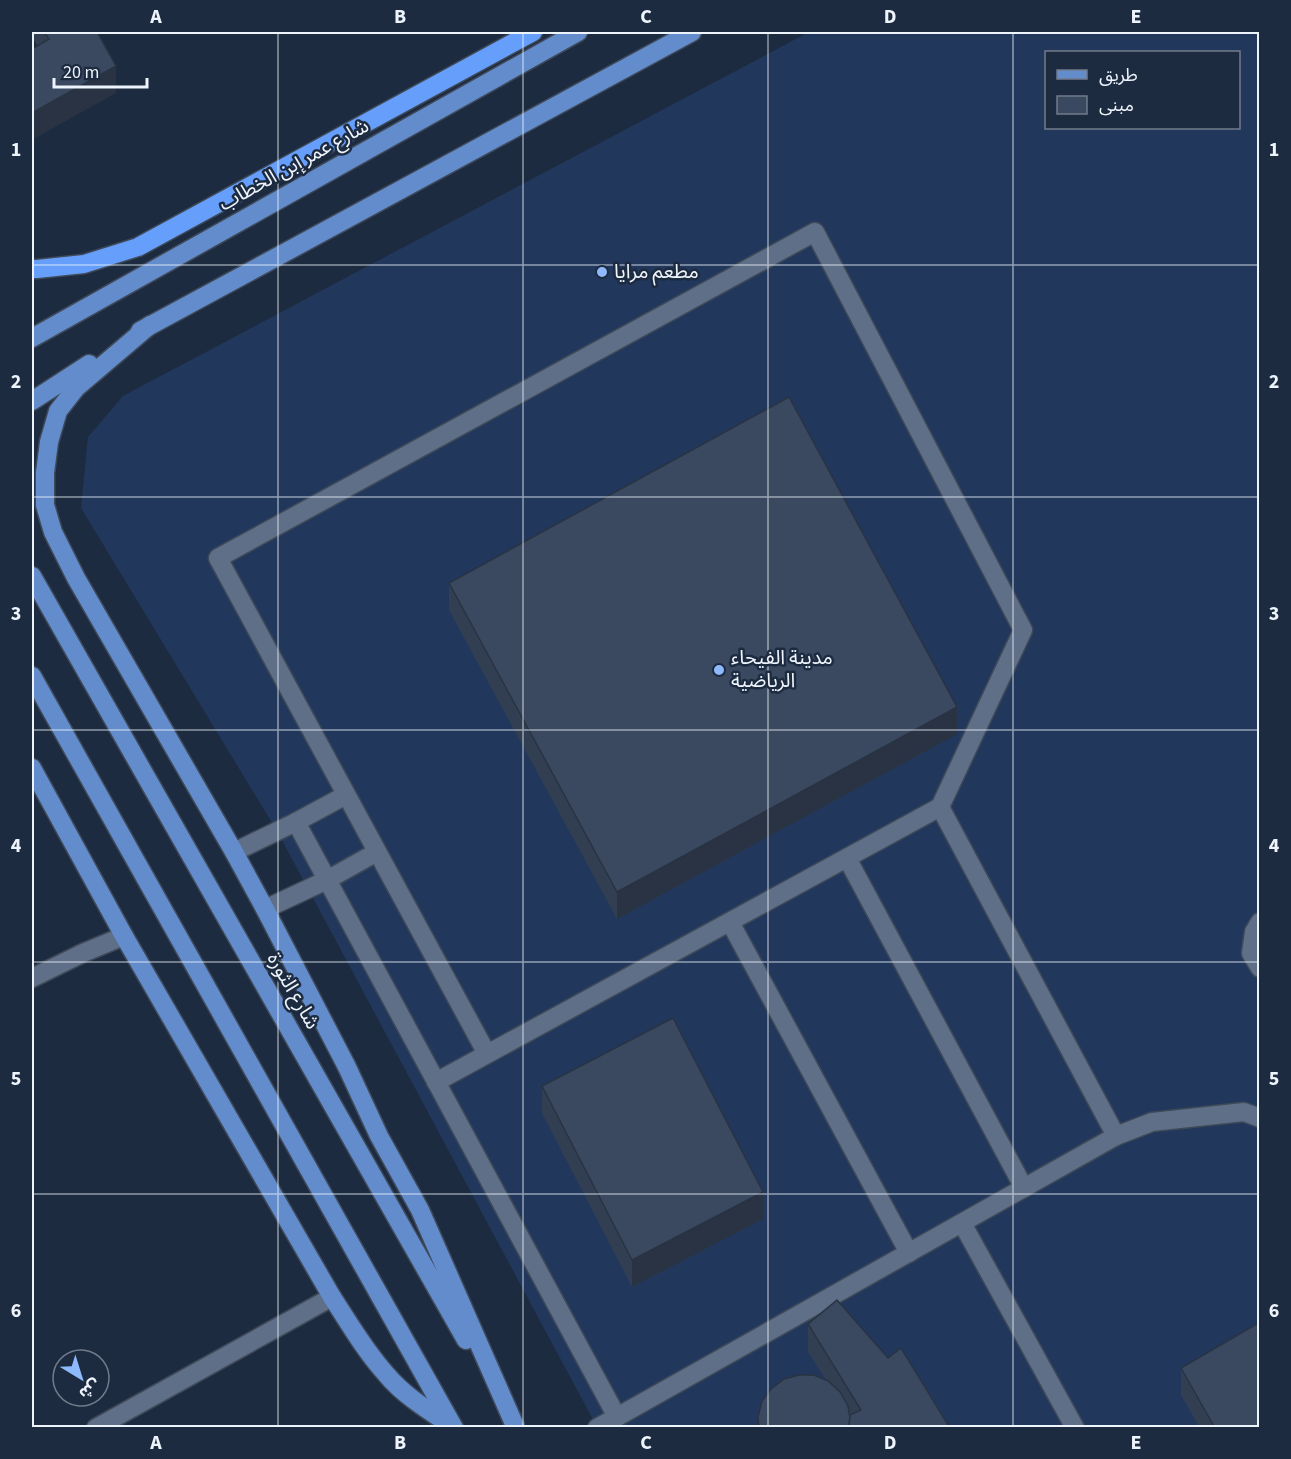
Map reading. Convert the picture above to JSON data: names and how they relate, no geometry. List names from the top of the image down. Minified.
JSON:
{"streets":{"main road":["شارع عمر إبن الخطاب","شارع الثورة"]},"places":["مطعم مرايا","مدينة الفيحاء الرياضية"],"legend":["طريق","مبنى"],"scale_bar":"20 m","north":"bottom right","grid":{"columns":["A","B","C","D","E"],"rows":["1","2","3","4","5","6"]}}
